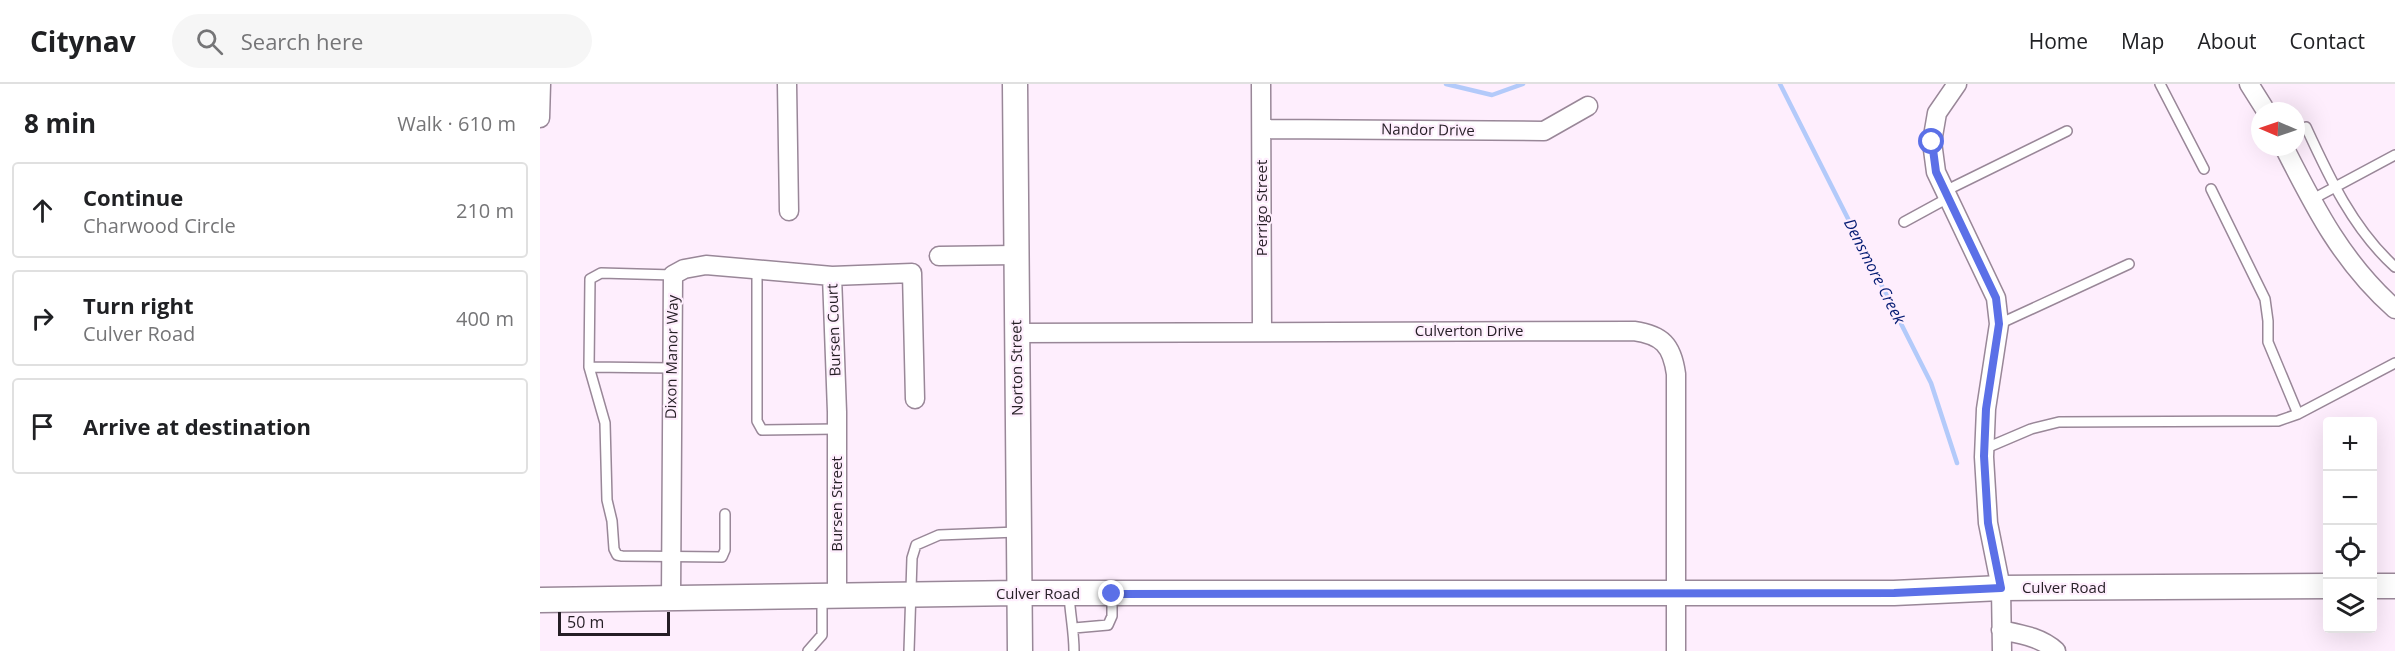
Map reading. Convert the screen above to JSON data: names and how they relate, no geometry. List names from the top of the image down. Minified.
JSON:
{"streets":{"main road":["Norton Street","Culver Road"],"street":["Nandor Drive","Perrigo Street","Bursen Court","Culverton Drive","Dixon Manor Way","Bursen Street"]},"crossings":[["Nandor Drive","Perrigo Street"],["Perrigo Street","Culverton Drive"],["Bursen Court","Dixon Manor Way"],["Bursen Court","Bursen Street"],["Culverton Drive","Norton Street"],["Culverton Drive","Culver Road"],["Dixon Manor Way","Culver Road"],["Norton Street","Culver Road"],["Bursen Street","Culver Road"]],"water":["Densmore Creek"],"scale_bar":"50 m","north":"left","page":{"header":"Citynav","search":"Search here","nav":["Home","Map","About","Contact"],"heading":["8 min","Walk · 610 m"],"list":[["Continue","Charwood Circle","210 m"],["Turn right","Culver Road","400 m"],"Arrive at destination"],"map_buttons":["+","−"],"scale":"50 m"}}
